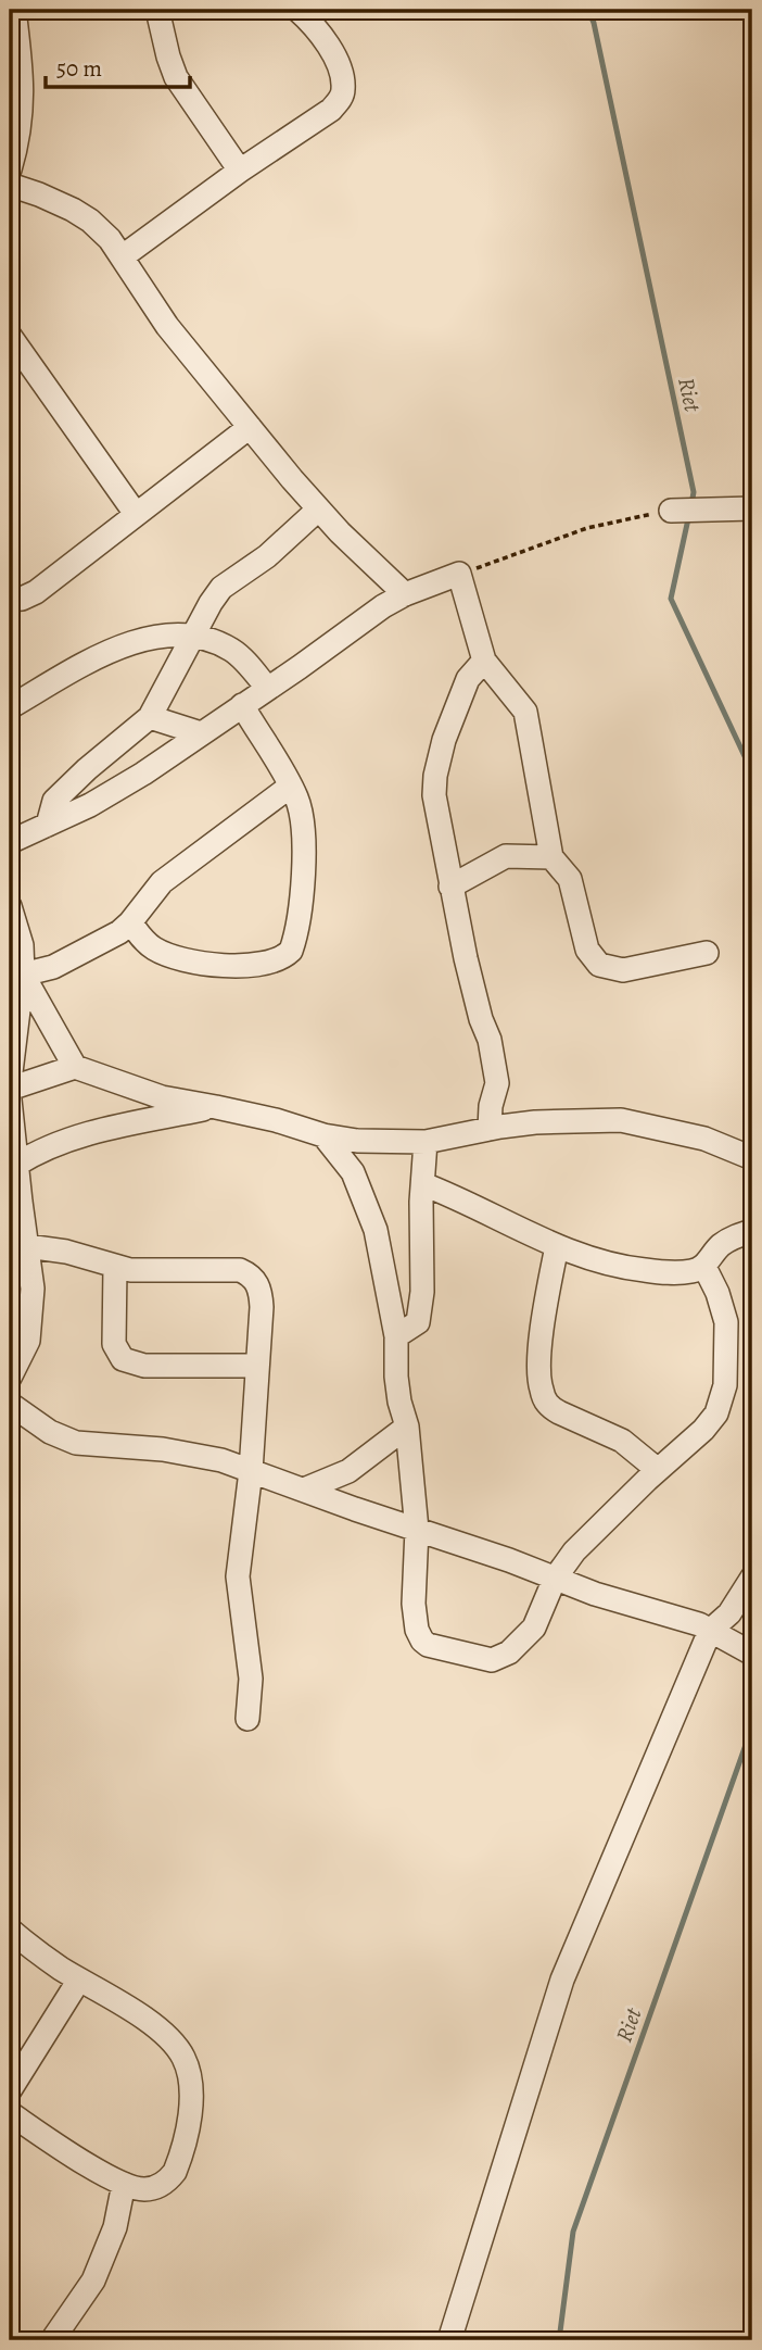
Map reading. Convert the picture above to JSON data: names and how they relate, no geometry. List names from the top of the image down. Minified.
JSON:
{"water":["Riet"],"scale_bar":"50 m"}
